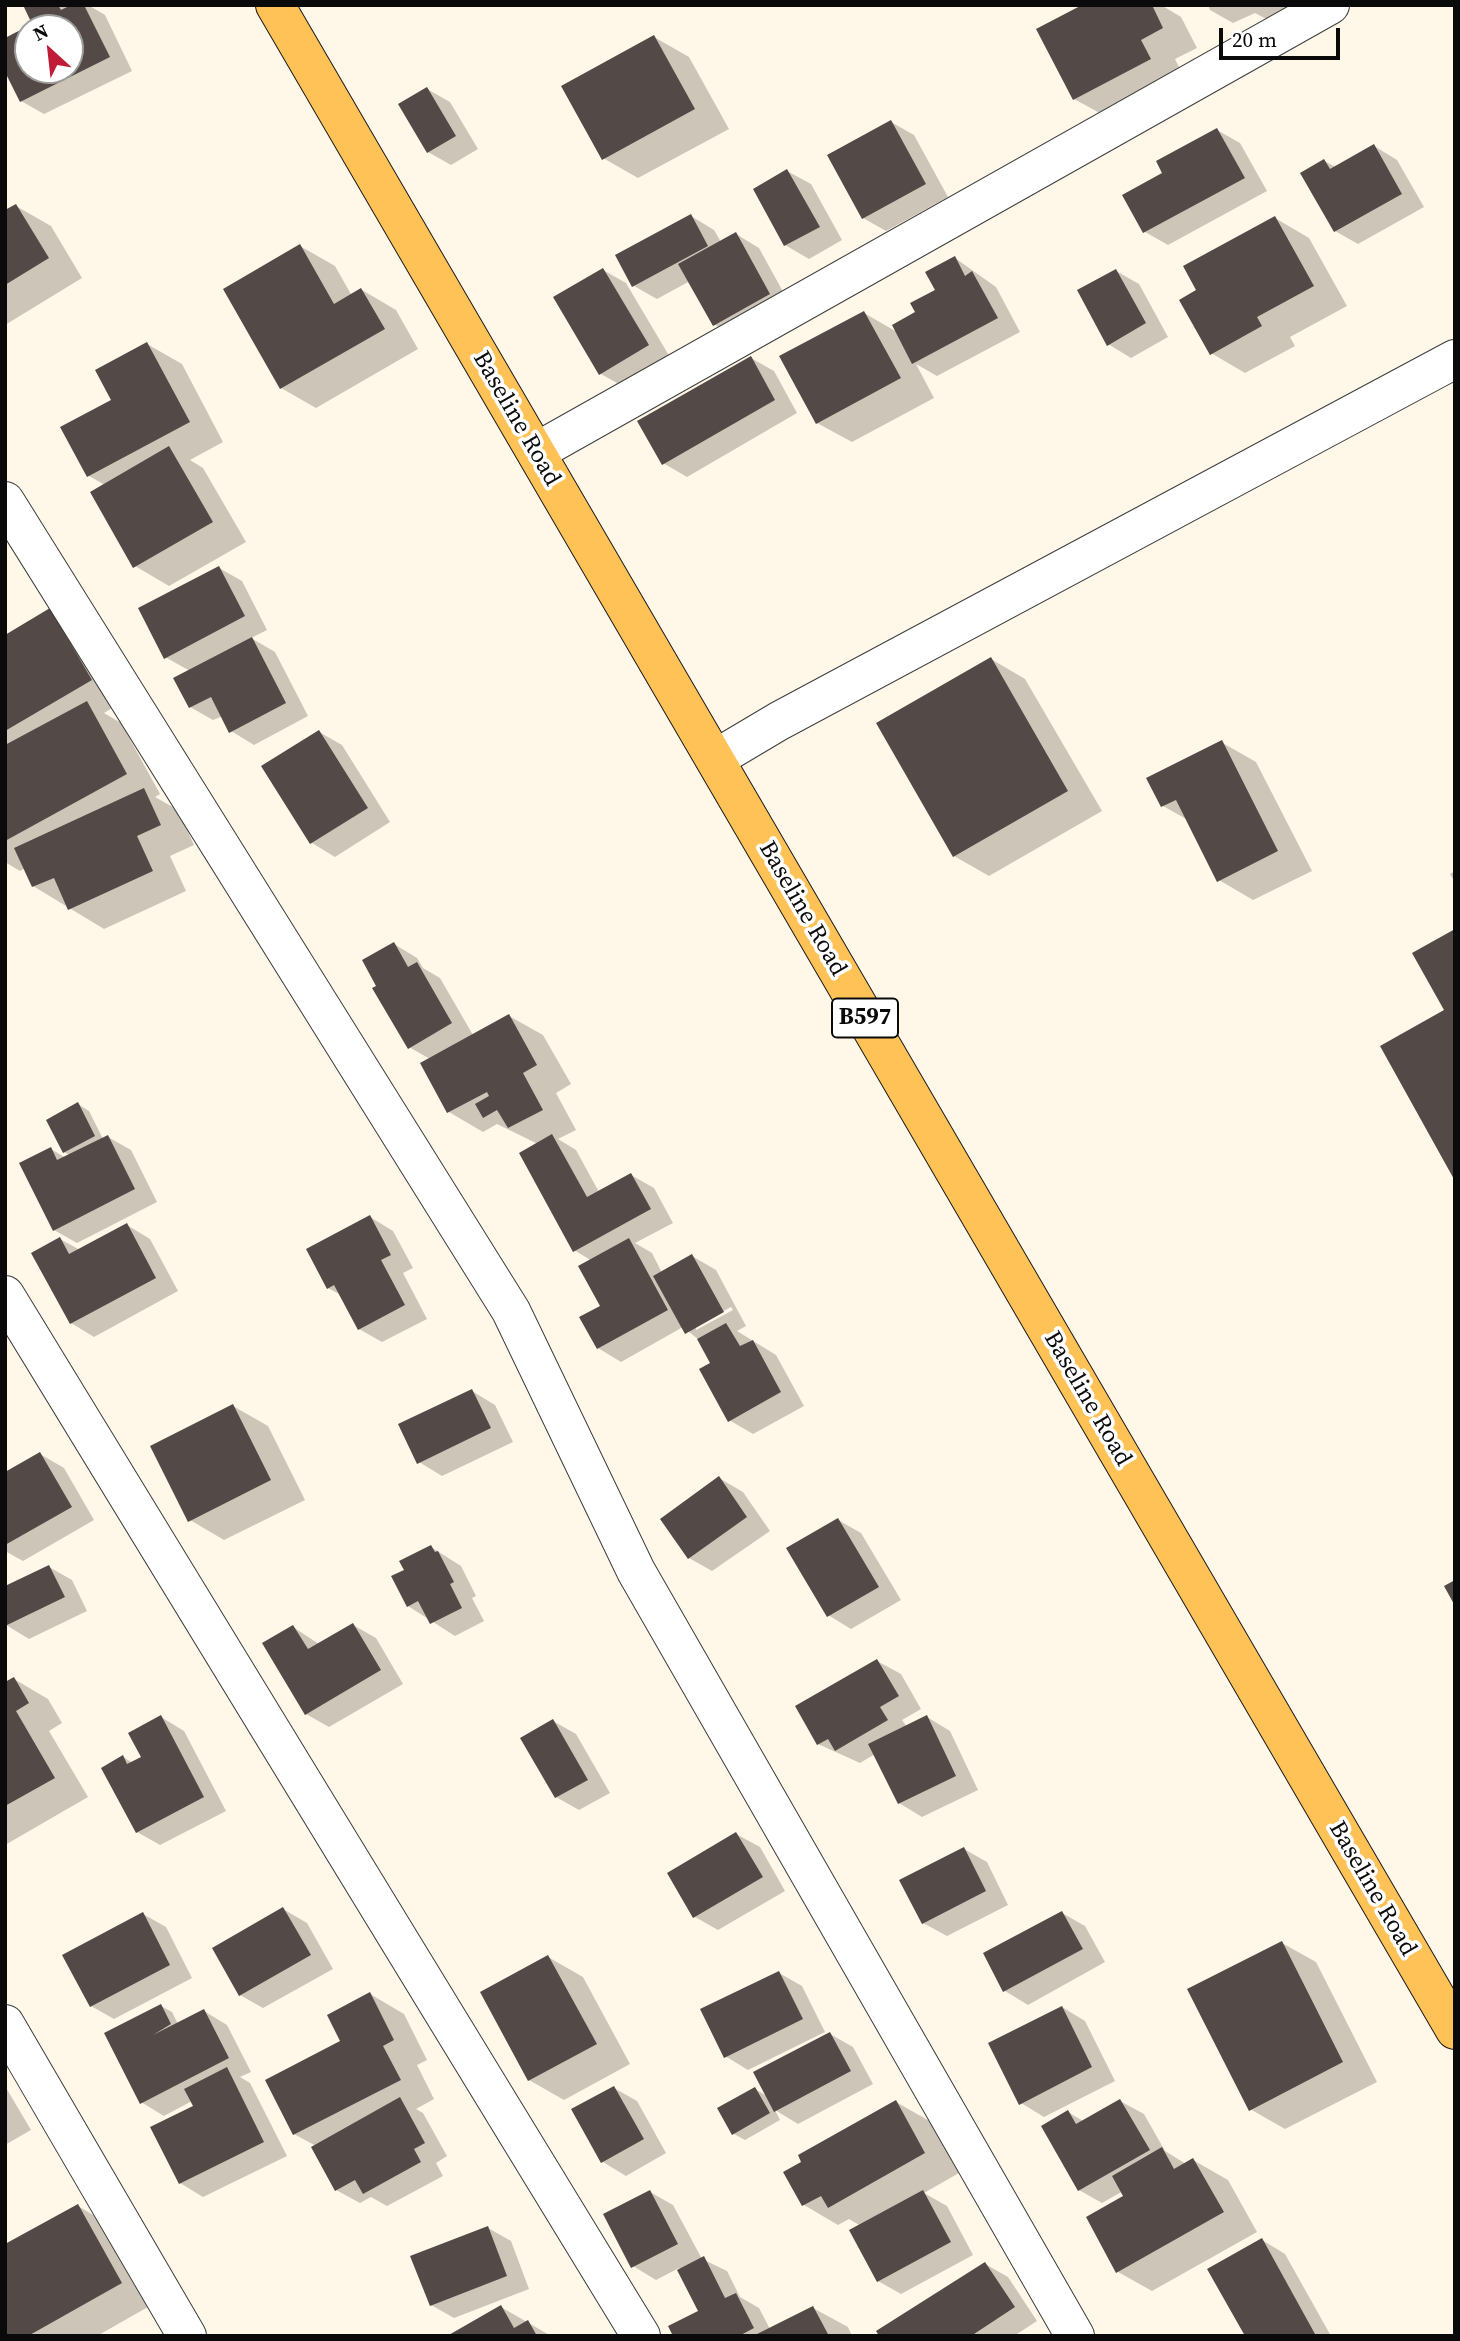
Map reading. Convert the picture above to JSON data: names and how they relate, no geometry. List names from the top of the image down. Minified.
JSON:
{"streets":{"main road":["Baseline Road","B597"]},"scale_bar":"20 m","north":"top left"}
